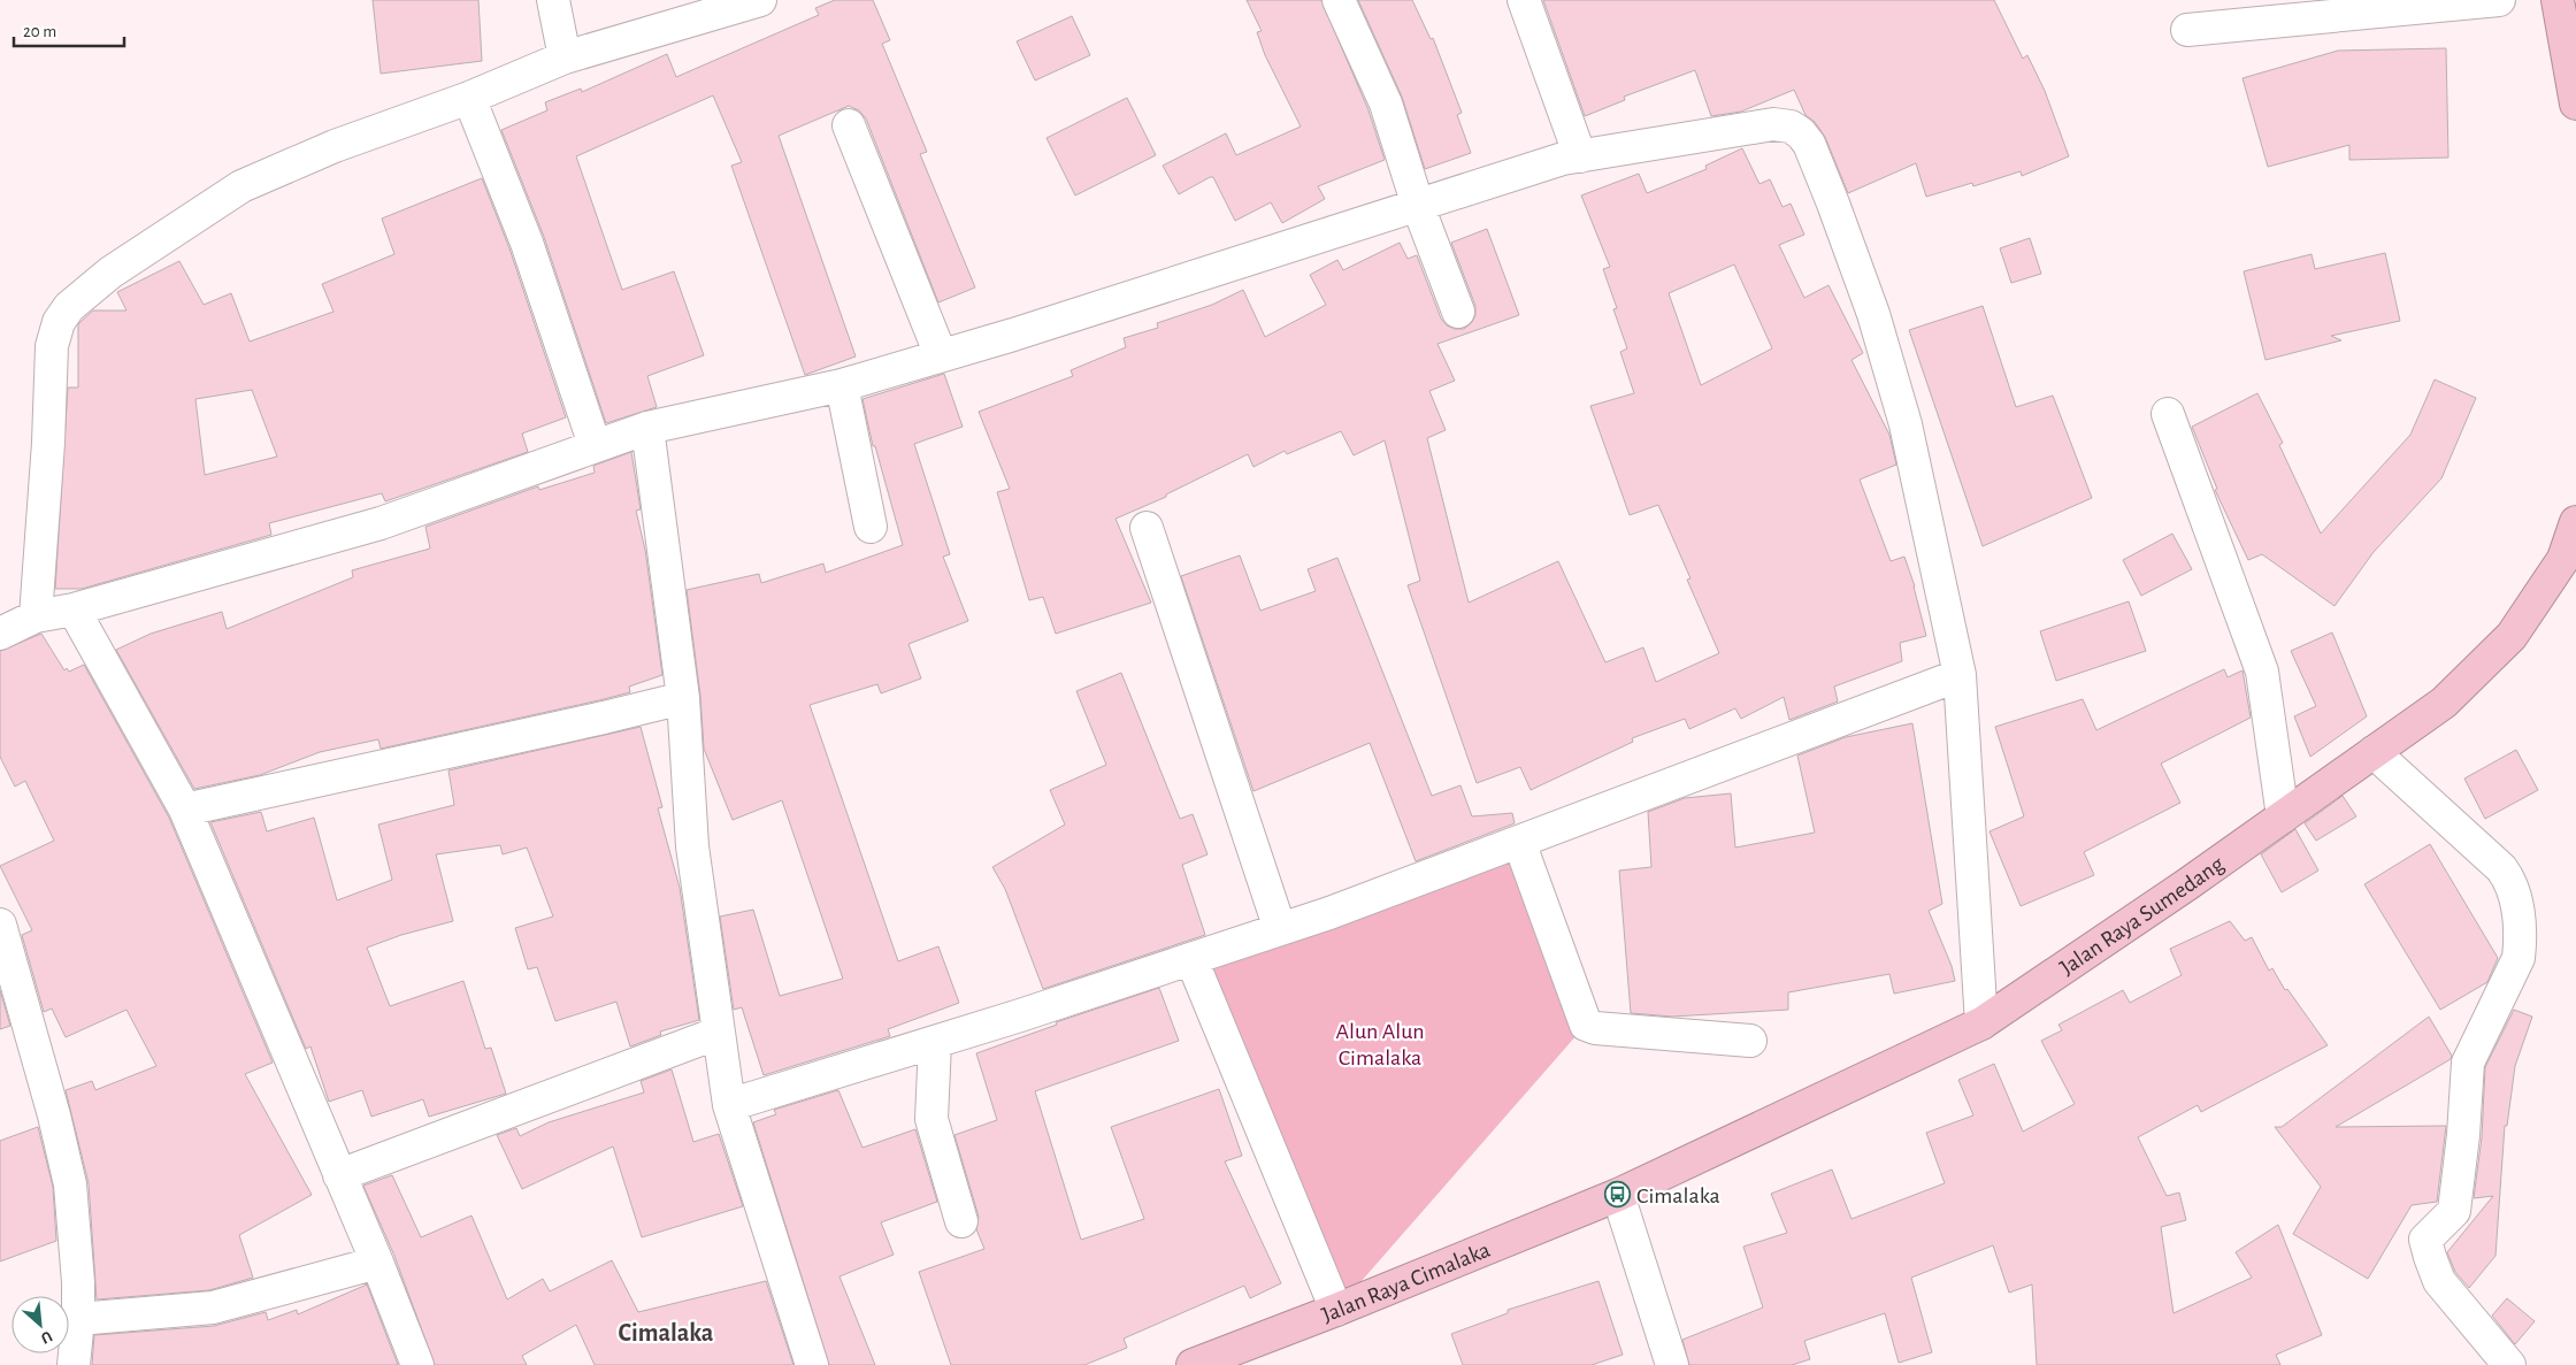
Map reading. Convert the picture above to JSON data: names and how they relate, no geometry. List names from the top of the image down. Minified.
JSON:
{"streets":{"highway":["Jalan Raya Sumedang","Jalan Raya Cimalaka"]},"crossings":[["Jalan Raya Sumedang","Jalan Raya Cimalaka"]],"districts":["Cimalaka"],"parks":["Alun Alun Cimalaka"],"places":{"bus stop":["Cimalaka"]},"scale_bar":"20 m","north":"bottom right"}
